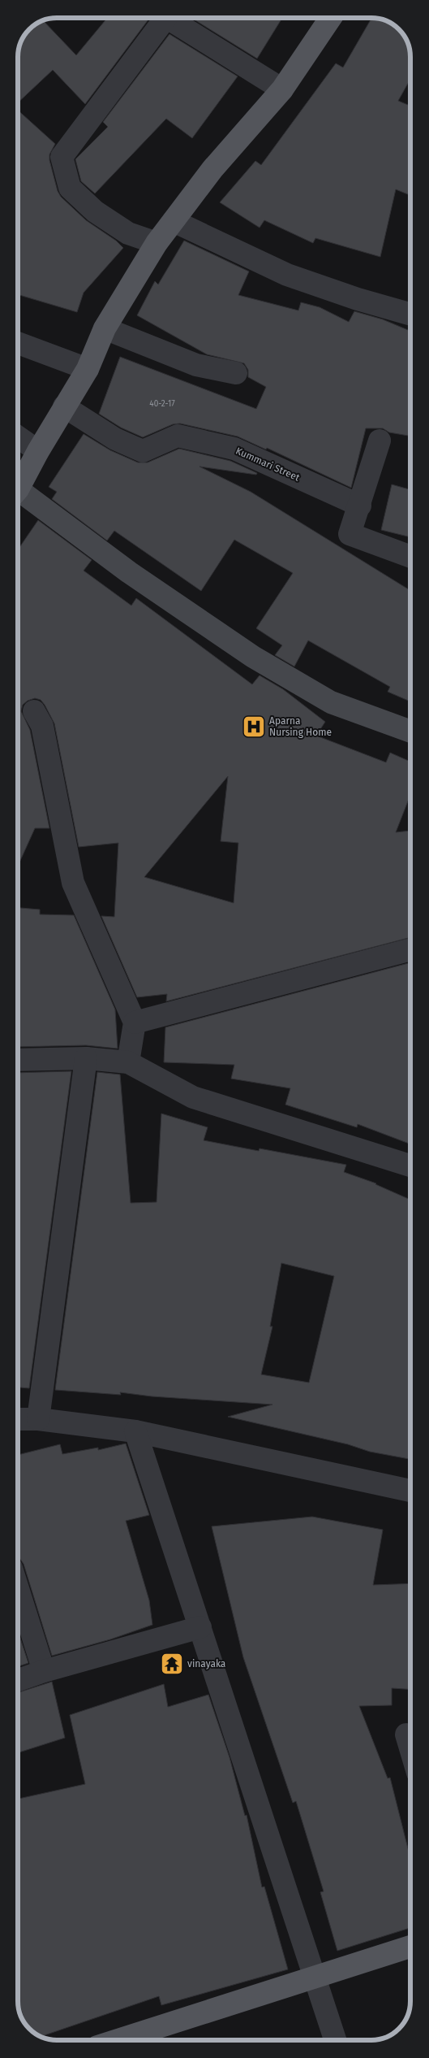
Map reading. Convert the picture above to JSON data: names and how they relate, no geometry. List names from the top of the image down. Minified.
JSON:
{"streets":{"street":["Kummari Street"]},"places":{"hospital":["Aparna Nursing Home"],"temple":["vinayaka"]},"house_numbers":["40-2-17"]}
